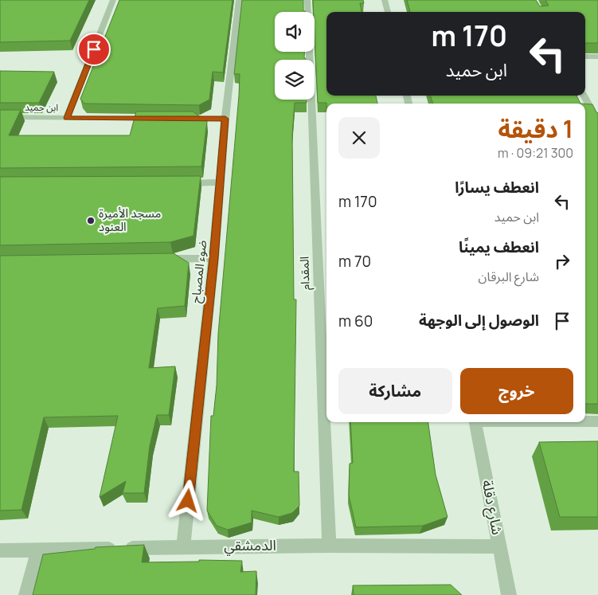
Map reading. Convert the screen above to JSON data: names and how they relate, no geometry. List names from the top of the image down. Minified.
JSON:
{"streets":{"street":["ابن حميد","ضوء المصباح","المقدام","شارع دقلة","الدمشقي"]},"crossings":[["ضوء المصباح","الدمشقي"],["المقدام","الدمشقي"],["شارع دقلة","الدمشقي"]],"places":["مسجد الأميرة العنود"],"page":{"turn":["170 m","ابن حميد"],"heading":["1 دقيقة","300 m · 09:21"],"list":[{"name":"انعطف يسارًا","note":"ابن حميد","value":"170 m"},{"name":"انعطف يمينًا","note":"شارع البرقان","value":"70 m"},{"name":"الوصول إلى الوجهة","value":"60 m"}],"buttons":["خروج","مشاركة"]}}
